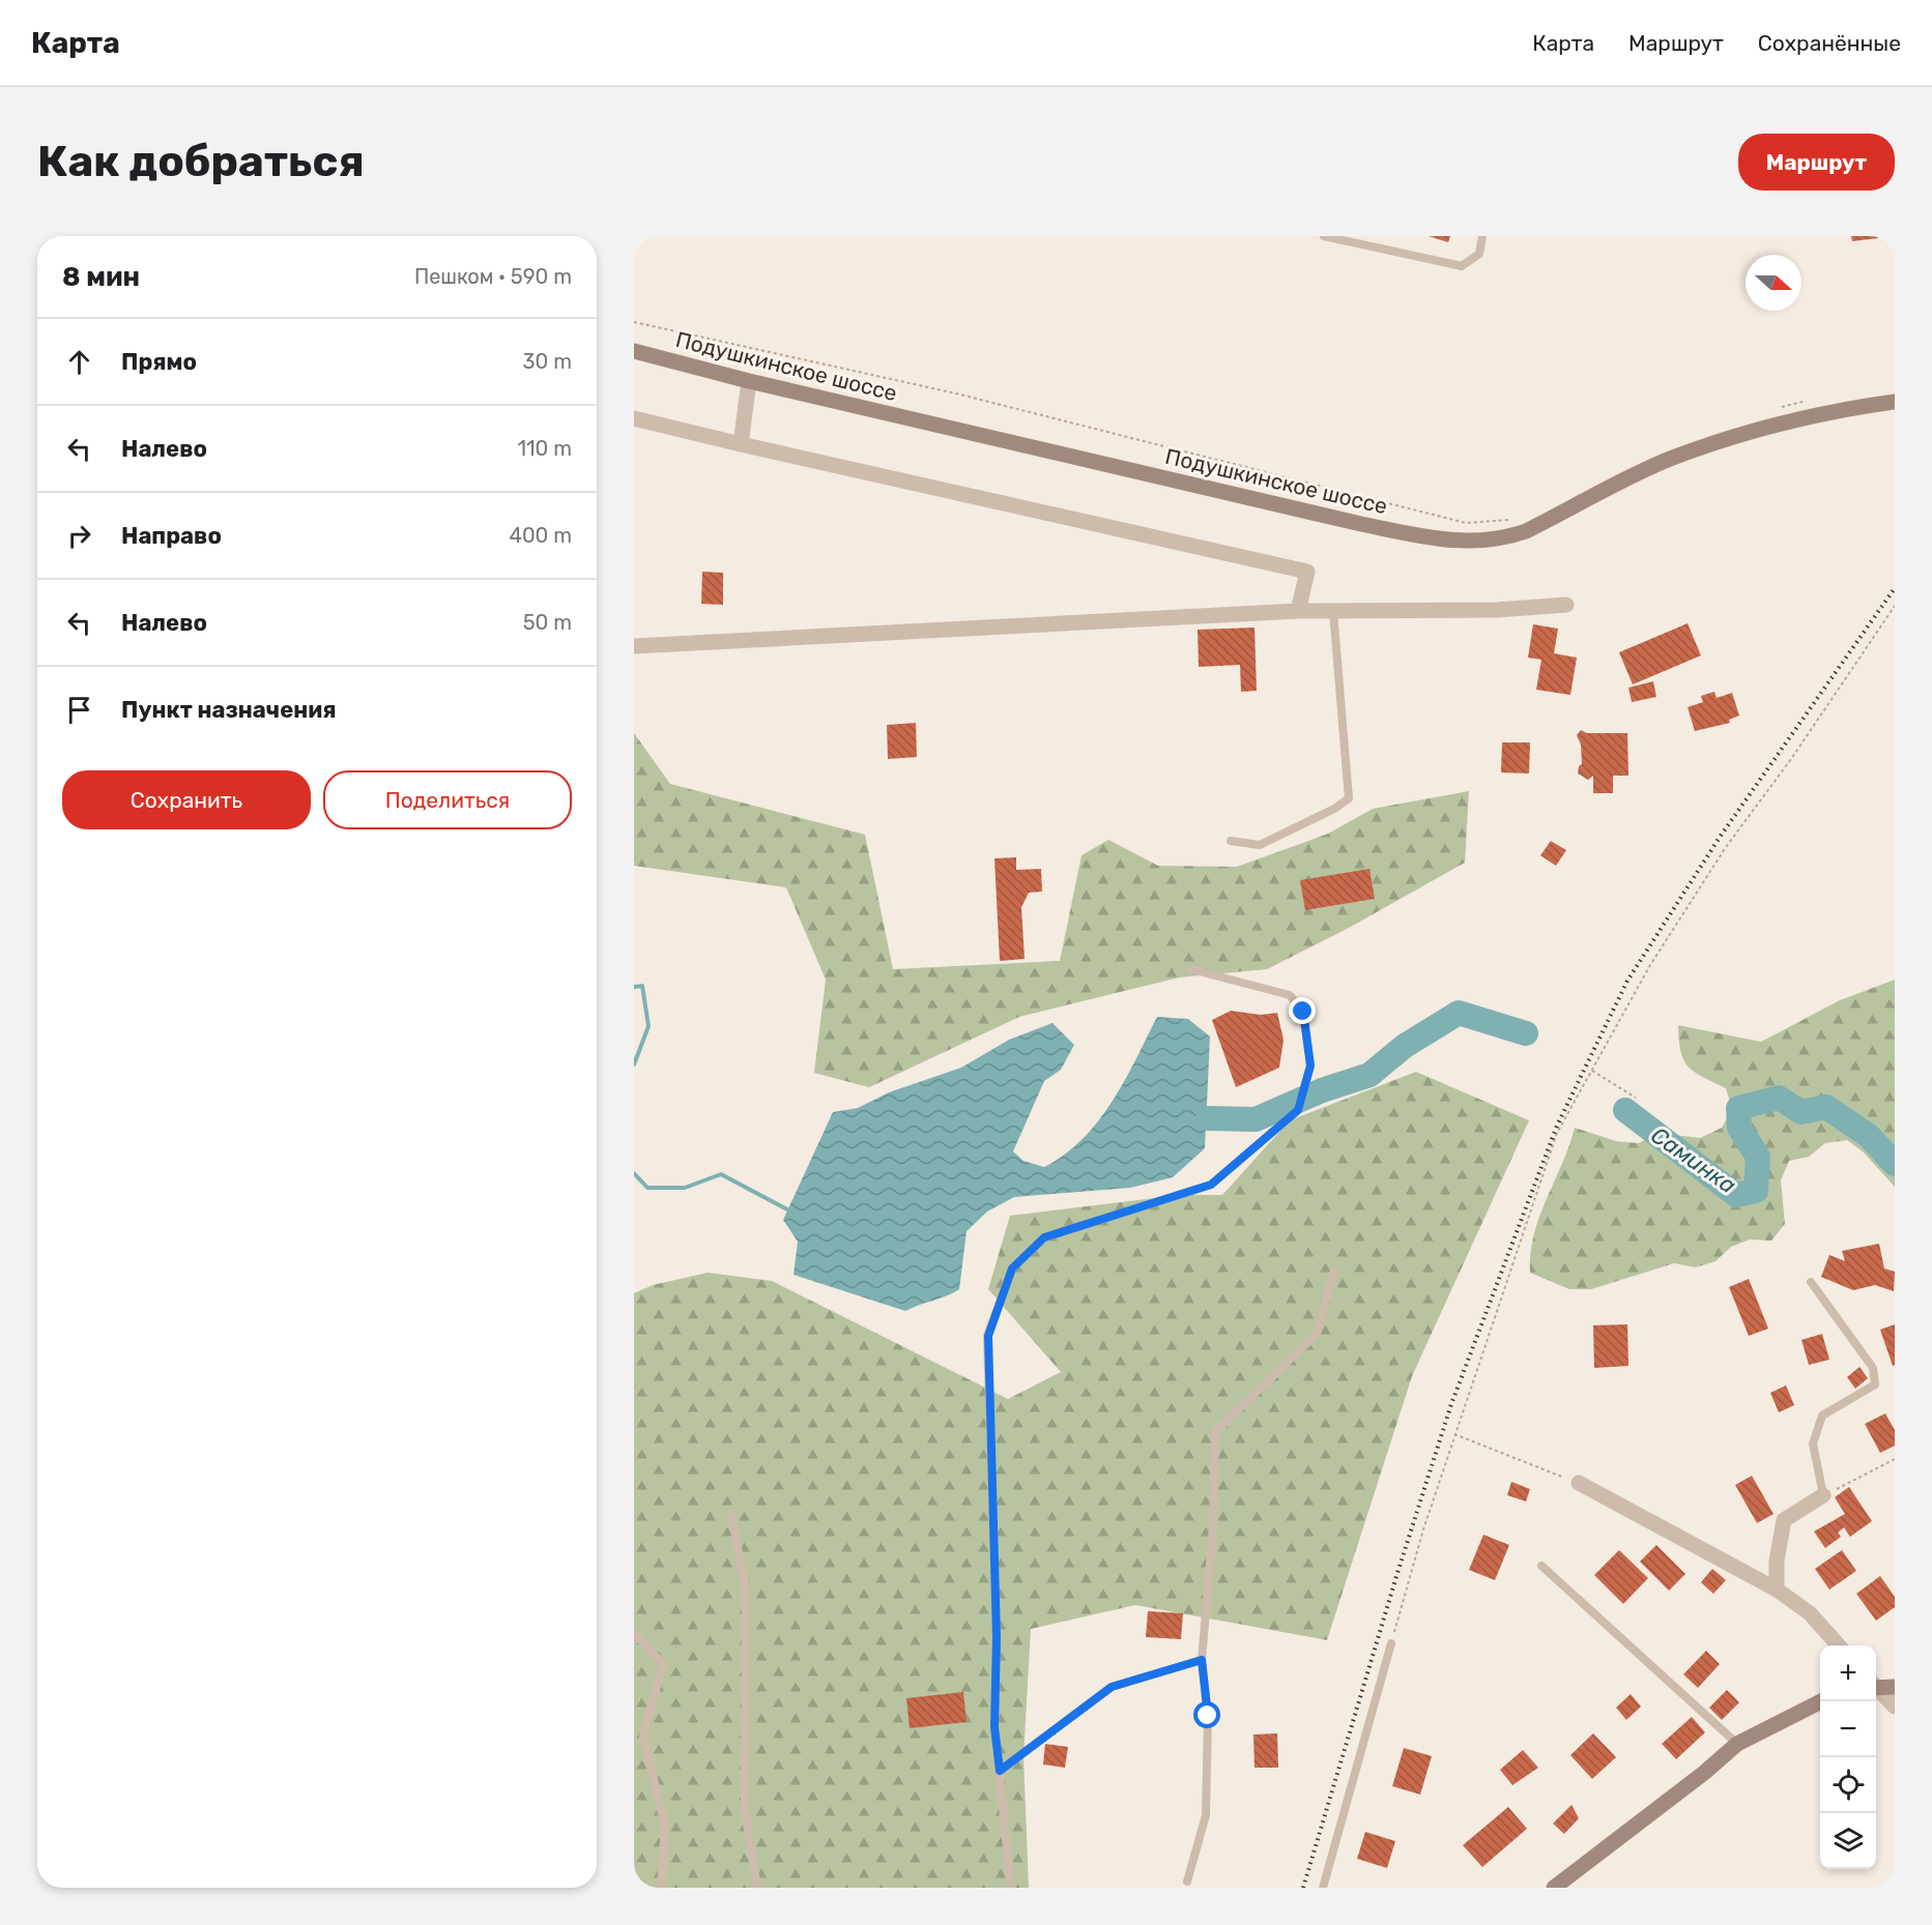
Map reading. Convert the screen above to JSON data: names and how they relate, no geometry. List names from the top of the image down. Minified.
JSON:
{"streets":{"main road":["Подушкинское шоссе"]},"water":["Саминка"],"north":"right","page":{"header":"Карта","nav":["Карта","Маршрут","Сохранённые"],"buttons":["Маршрут",["Сохранить","Поделиться"]],"title":"Как добраться","heading":["8 мин","Пешком · 590 m"],"list":[["Прямо","30 m"],["Налево","110 m"],["Направо","400 m"],["Налево","50 m"],"Пункт назначения"],"map_buttons":["+","−"]}}
